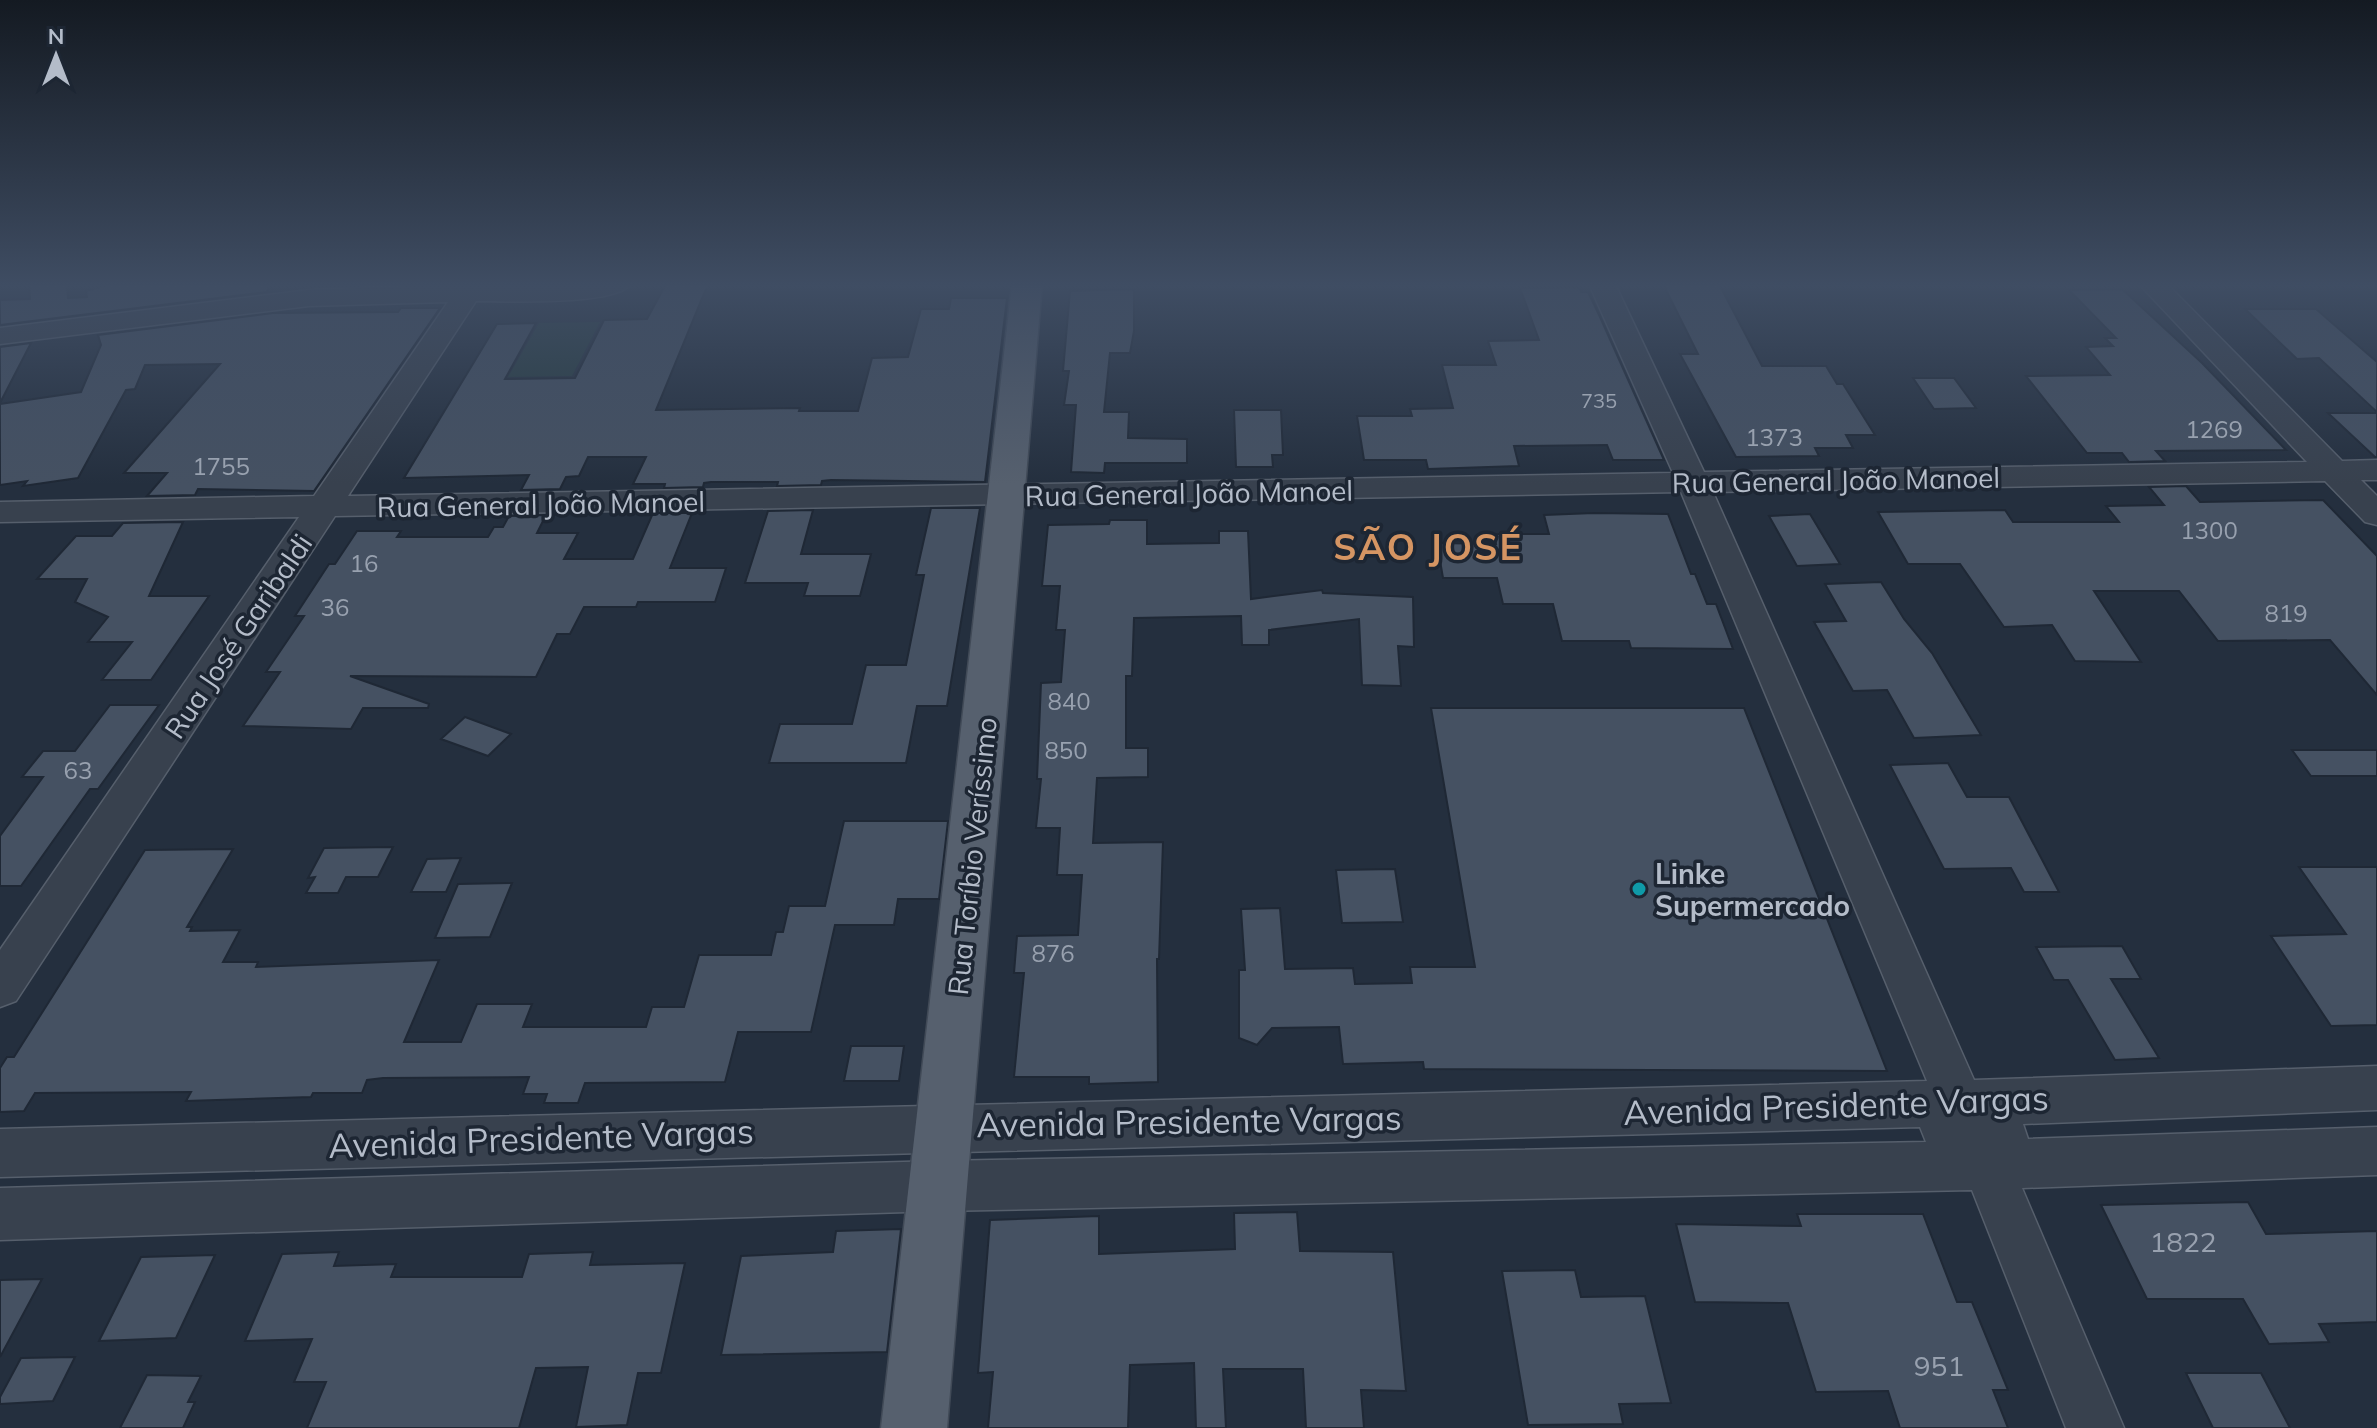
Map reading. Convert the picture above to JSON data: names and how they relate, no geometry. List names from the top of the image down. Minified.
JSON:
{"streets":{"main road":["Rua Toríbio Veríssimo"],"street":["Rua General João Manoel","Rua José Garibaldi","Avenida Presidente Vargas"]},"crossings":[["Rua General João Manoel","Rua José Garibaldi"],["Rua General João Manoel","Rua Toríbio Veríssimo"],["Rua Toríbio Veríssimo","Avenida Presidente Vargas"]],"districts":["SÃO JOSÉ"],"places":["Linke Supermercado"],"house_numbers":["735","1269","1373","1755","1300","16","36","819","840","850","63","876","1822","951"],"north":"top"}
